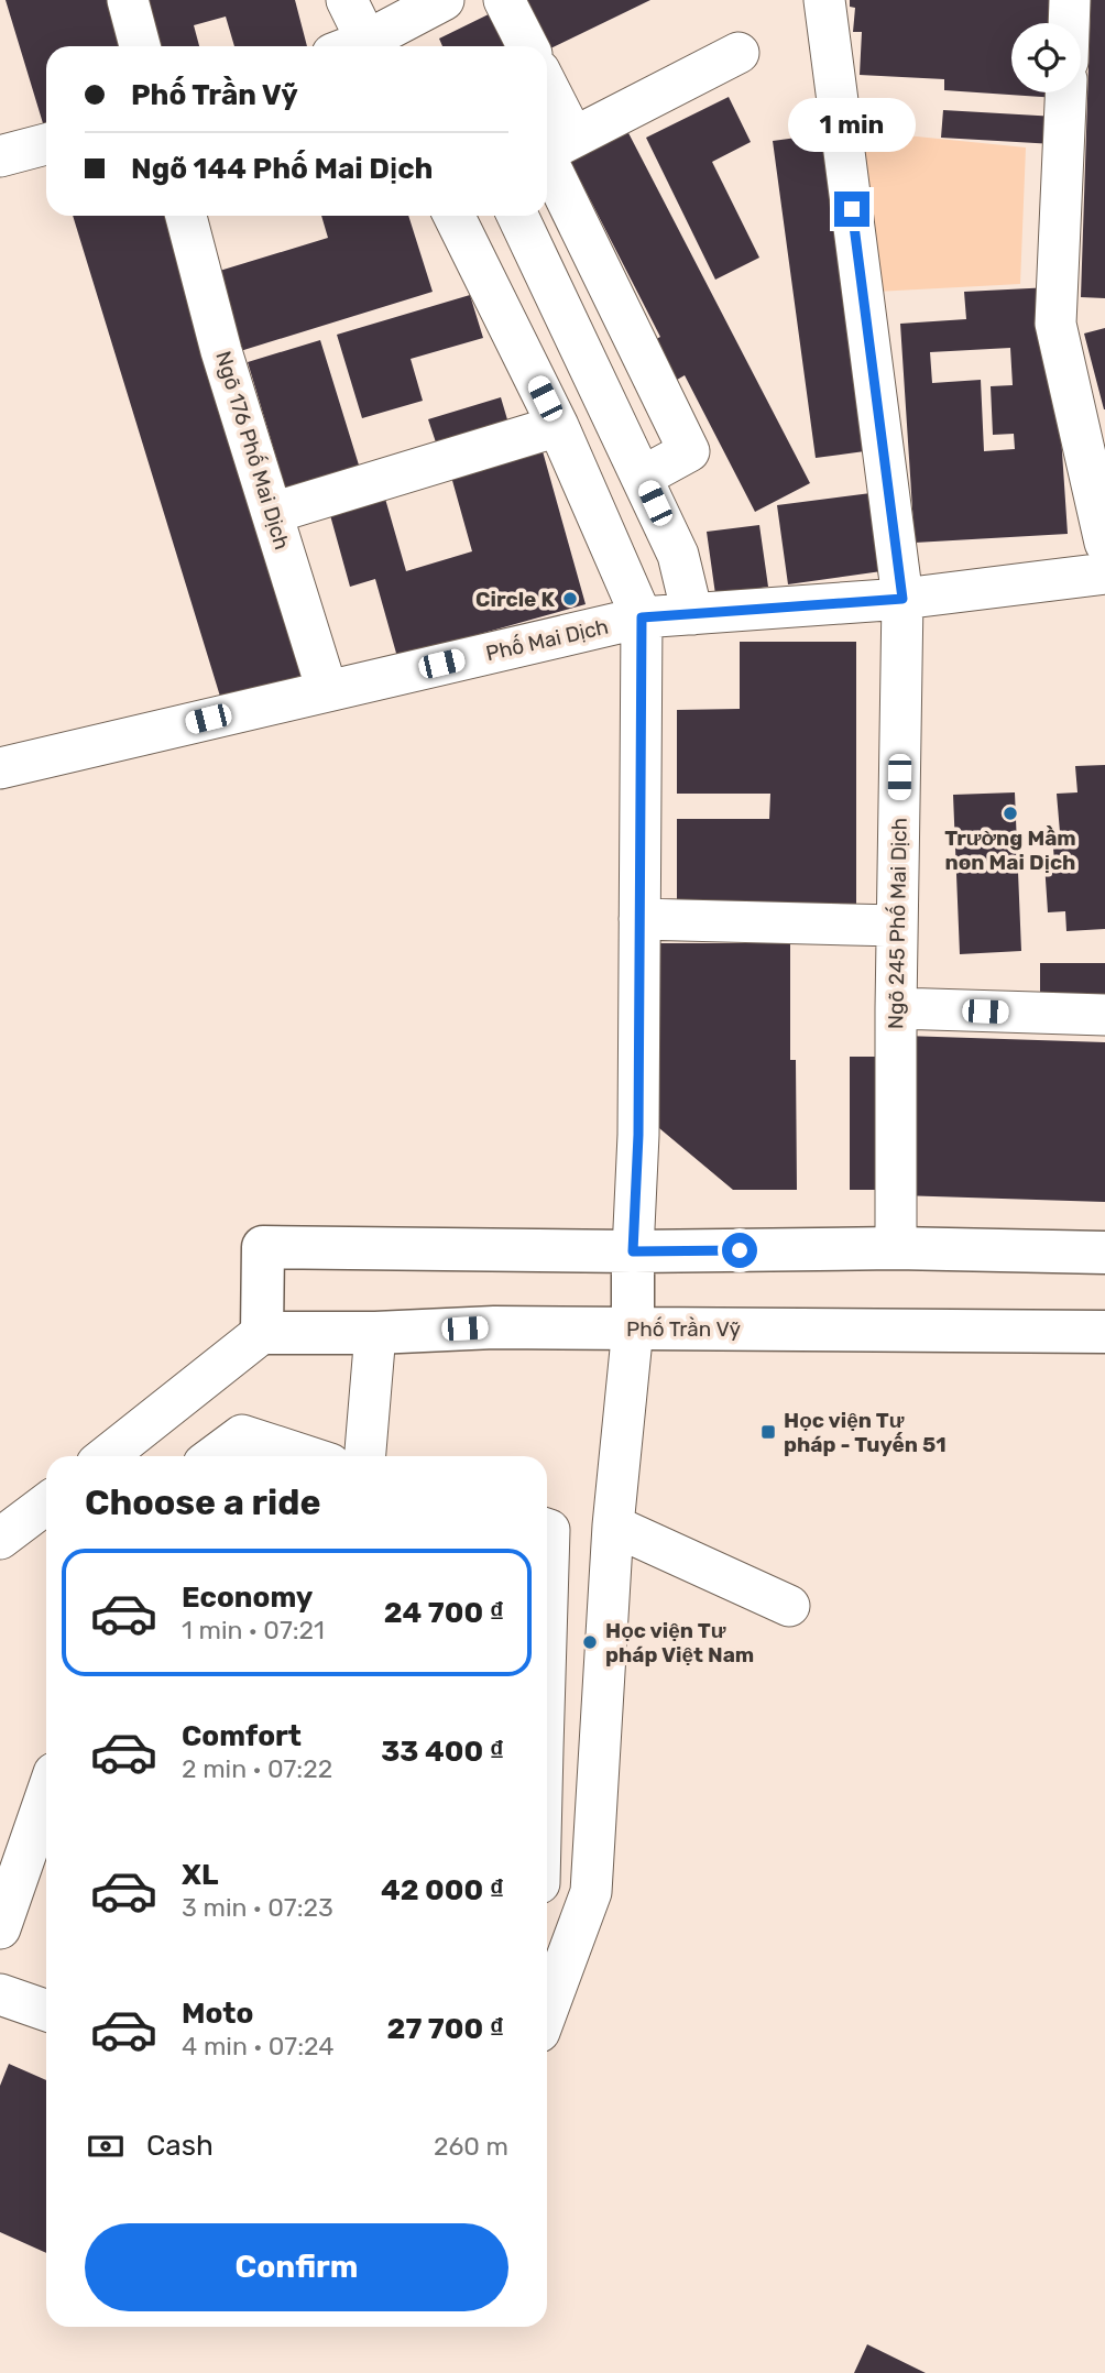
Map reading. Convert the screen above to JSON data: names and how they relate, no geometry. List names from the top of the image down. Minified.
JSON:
{"streets":{"main road":["Phố Trần Vỹ"],"street":["Ngõ 176 Phố Mai Dịch","Phố Mai Dịch","Ngõ 245 Phố Mai Dịch"]},"crossings":[["Ngõ 176 Phố Mai Dịch","Phố Mai Dịch"],["Phố Mai Dịch","Ngõ 245 Phố Mai Dịch"]],"places":{"other":["Circle K","Trường Mầm non Mai Dịch","Học viện Tư pháp Việt Nam"],"transit":["Học viện Tư pháp - Tuyến 51"]},"page":{"banner":["Phố Trần Vỹ","Ngõ 144 Phố Mai Dịch"],"bubble":"1 min","heading":"Choose a ride","list":[{"name":"Economy","note":"1 min · 07:21","value":"24 700 ₫"},{"name":"Comfort","note":"2 min · 07:22","value":"33 400 ₫"},{"name":"XL","note":"3 min · 07:23","value":"42 000 ₫"},{"name":"Moto","note":"4 min · 07:24","value":"27 700 ₫"}],"pay":["Cash","260 m"],"buttons":"Confirm"}}
